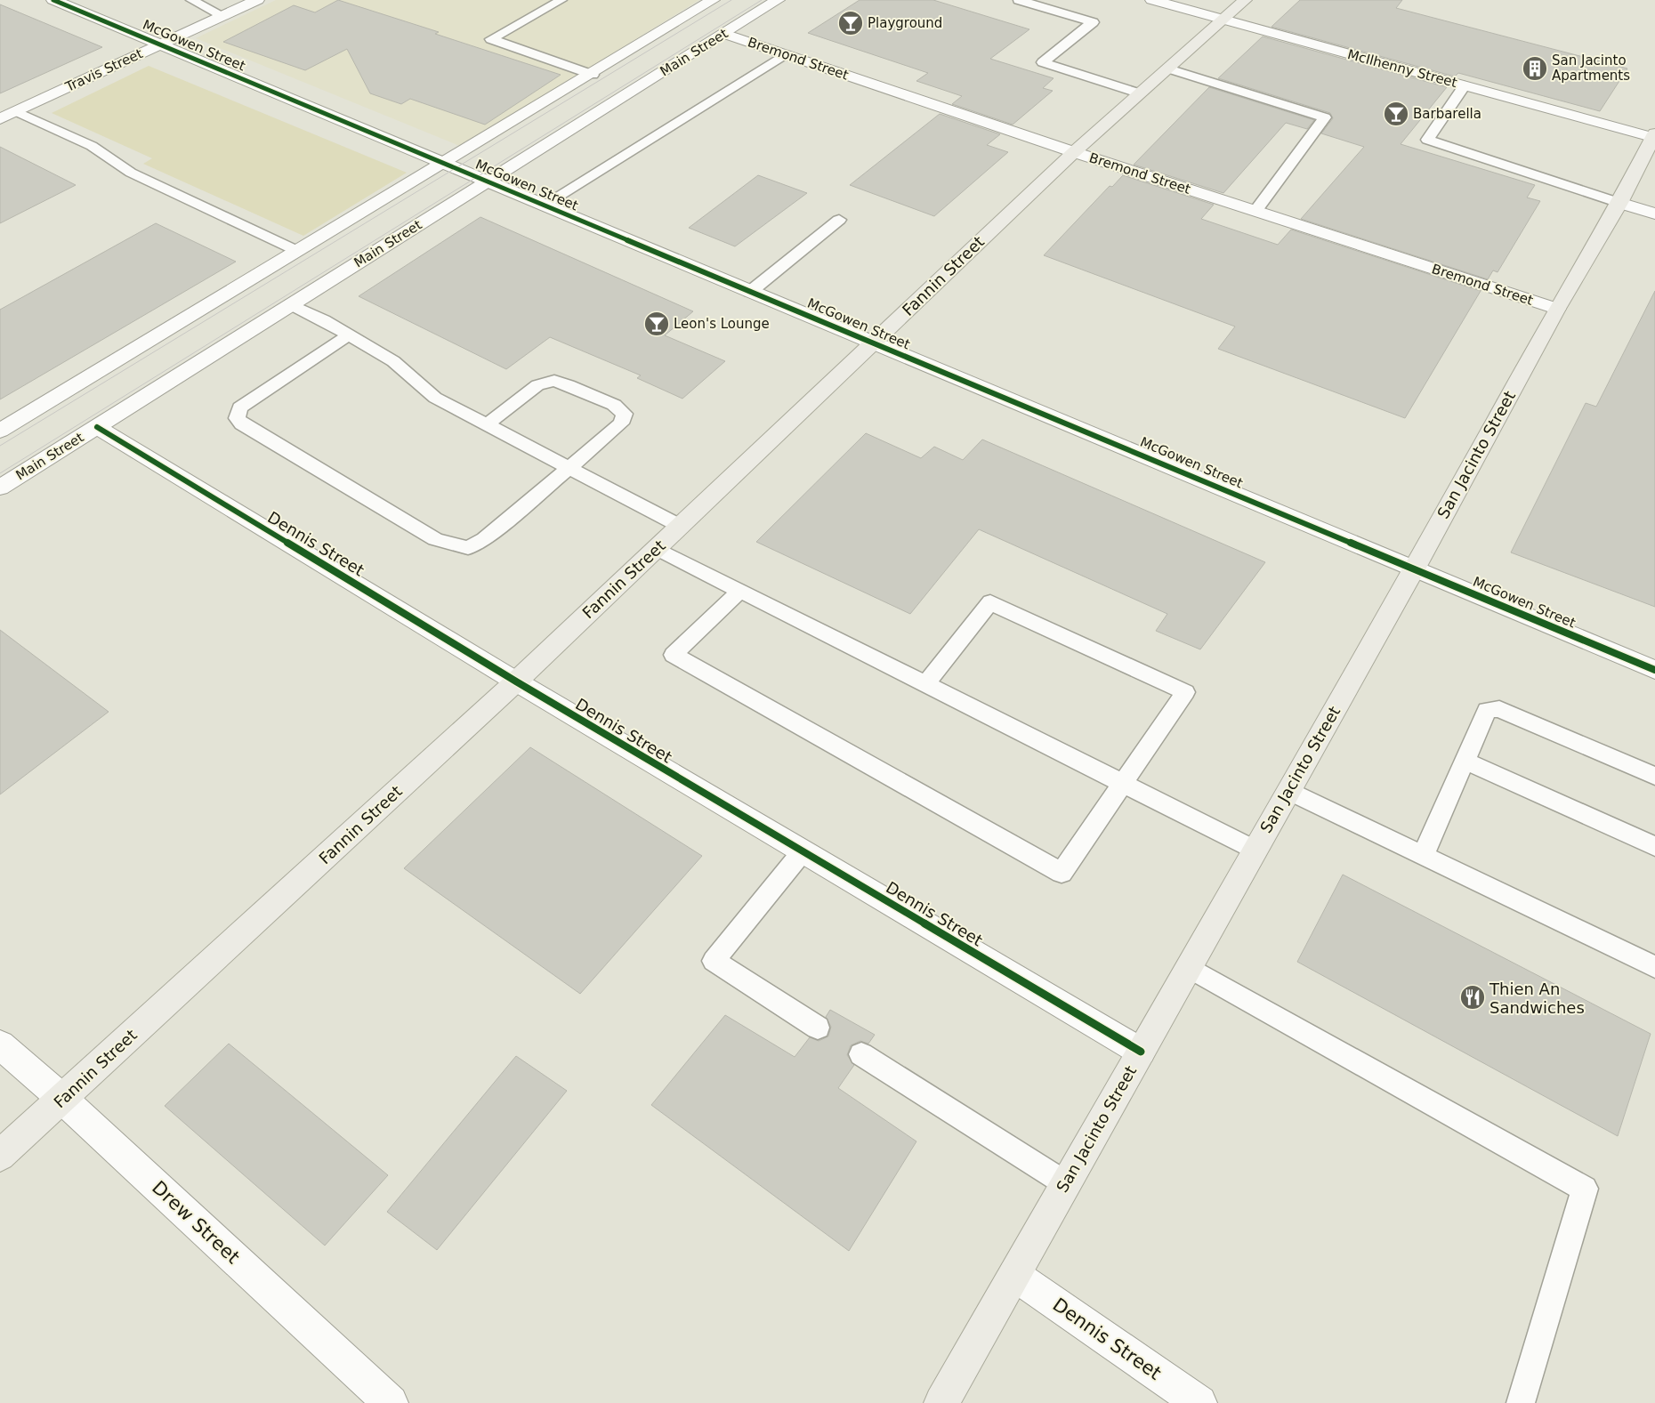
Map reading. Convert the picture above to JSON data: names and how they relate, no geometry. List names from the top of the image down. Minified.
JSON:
{"streets":{"main road":["Fannin Street","San Jacinto Street"],"street":["McGowen Street","Main Street","Bremond Street","McIlhenny Street","Travis Street","Dennis Street","Drew Street"]},"crossings":[["McGowen Street","Main Street"],["McGowen Street","Travis Street"],["McGowen Street","Fannin Street"],["McGowen Street","San Jacinto Street"],["Main Street","Bremond Street"],["Main Street","Dennis Street"],["Bremond Street","Fannin Street"],["Bremond Street","San Jacinto Street"],["McIlhenny Street","Fannin Street"],["McIlhenny Street","San Jacinto Street"],["Fannin Street","Dennis Street"],["Fannin Street","Drew Street"],["San Jacinto Street","Dennis Street"]],"places":{"bar":["Playground","Barbarella","Leon's Lounge"],"building":["San Jacinto Apartments"],"restaurant":["Thien An Sandwiches"]}}
